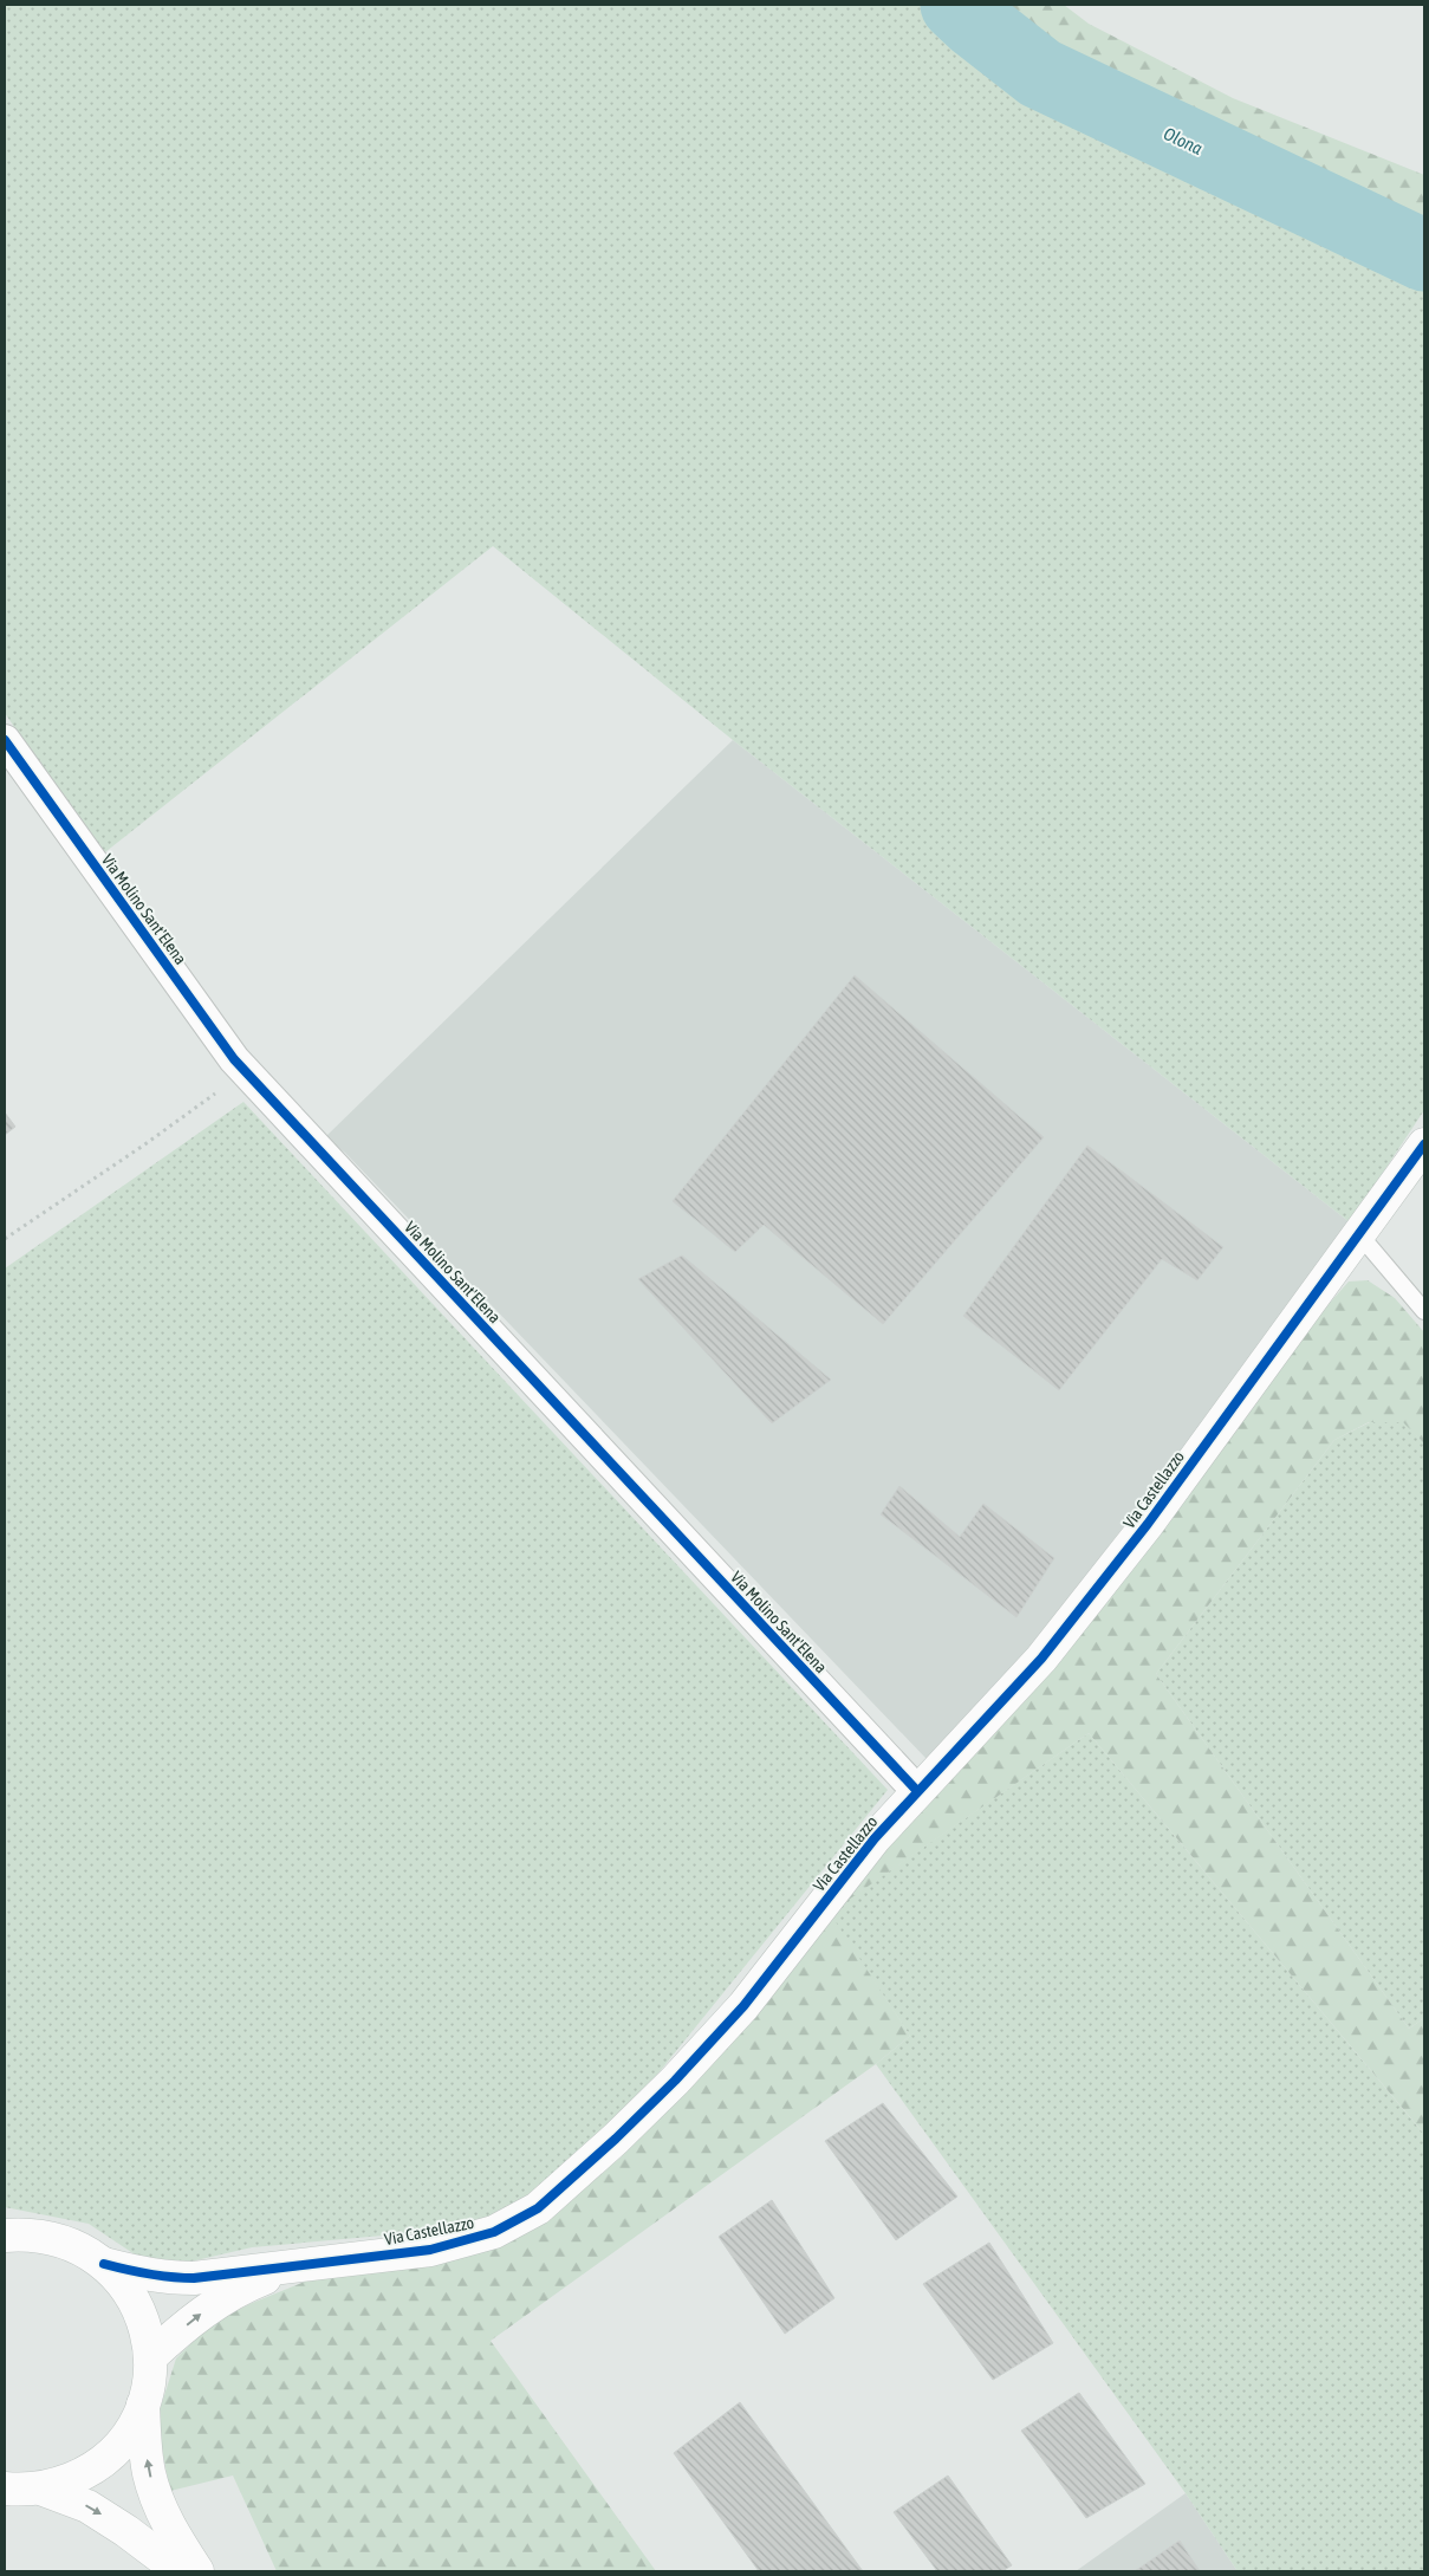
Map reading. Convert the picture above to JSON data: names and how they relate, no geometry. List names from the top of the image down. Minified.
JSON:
{"streets":{"street":["Via Molino Sant'Elena","Via Castellazzo"]},"crossings":[["Via Molino Sant'Elena","Via Castellazzo"]],"water":["Olona"]}
